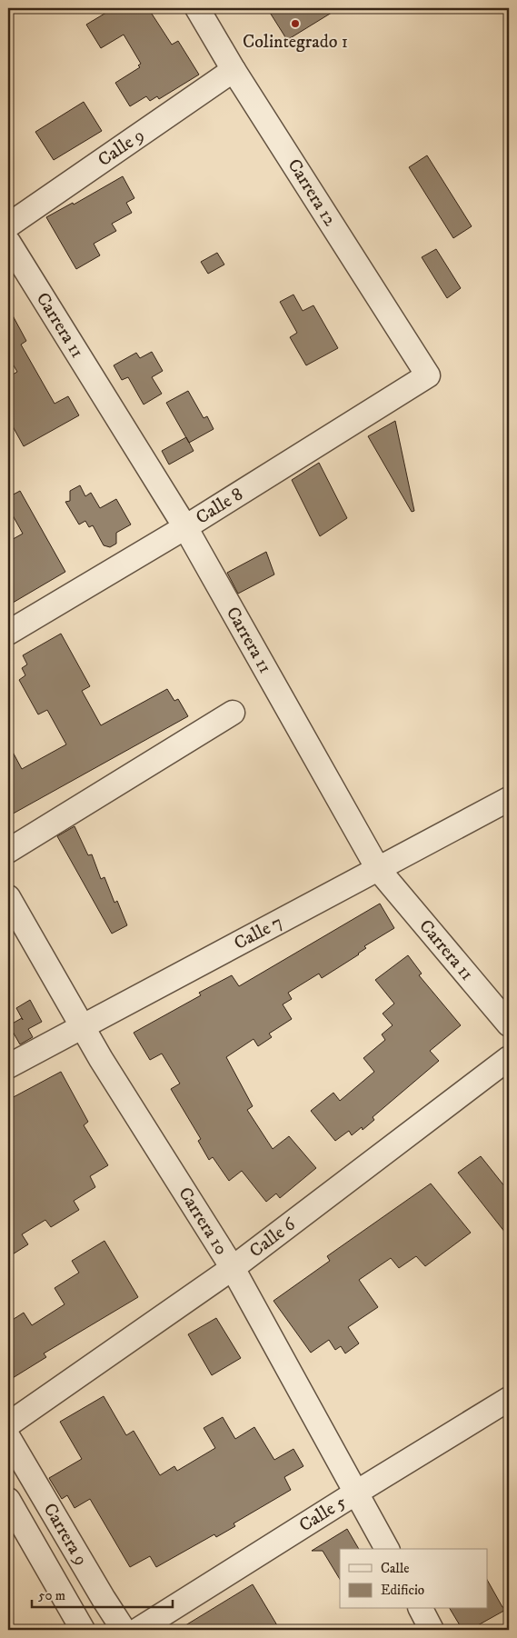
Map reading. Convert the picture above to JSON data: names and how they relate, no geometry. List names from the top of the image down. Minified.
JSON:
{"streets":{"street":["Calle 9","Carrera 12","Carrera 11","Calle 8","Calle 7","Carrera 10","Calle 6","Calle 5","Carrera 9"]},"crossings":[["Calle 9","Carrera 12"],["Carrera 12","Calle 8"],["Carrera 11","Calle 8"],["Carrera 11","Calle 7"],["Calle 7","Carrera 10"],["Carrera 10","Calle 6"],["Carrera 10","Calle 5"]],"places":["Colintegrado 1"],"legend":["Calle","Edificio"],"scale_bar":"50 m"}
